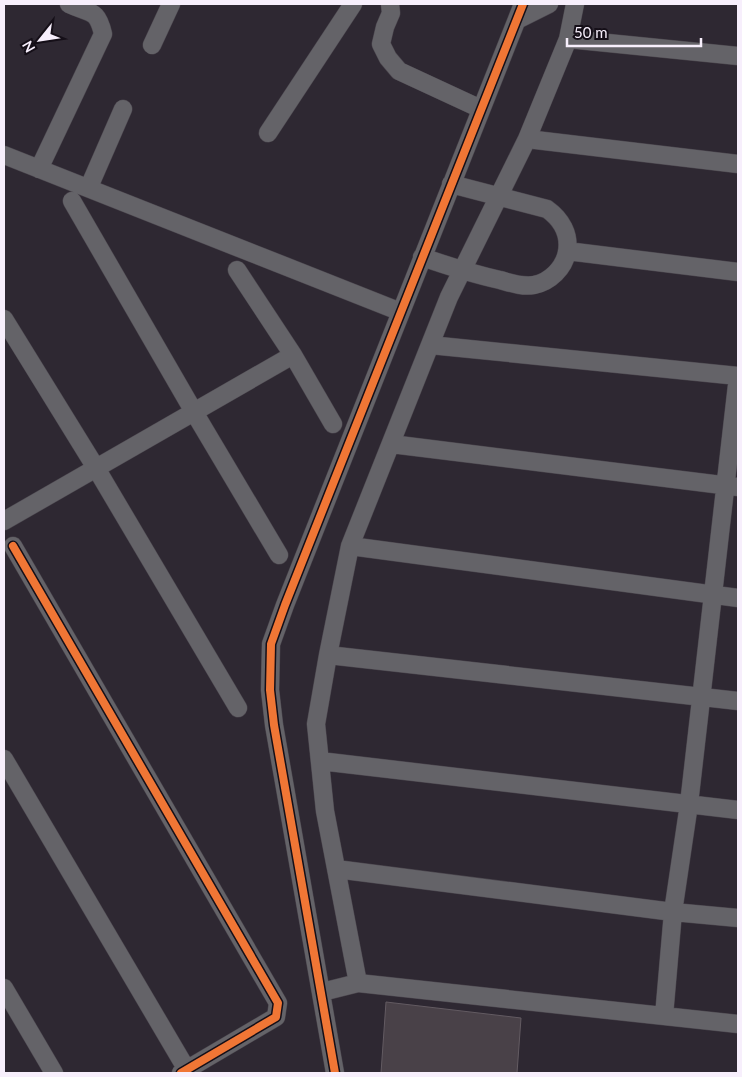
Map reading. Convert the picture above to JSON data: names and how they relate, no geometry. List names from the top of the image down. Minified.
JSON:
{"scale_bar":"50 m","north":"bottom left"}
